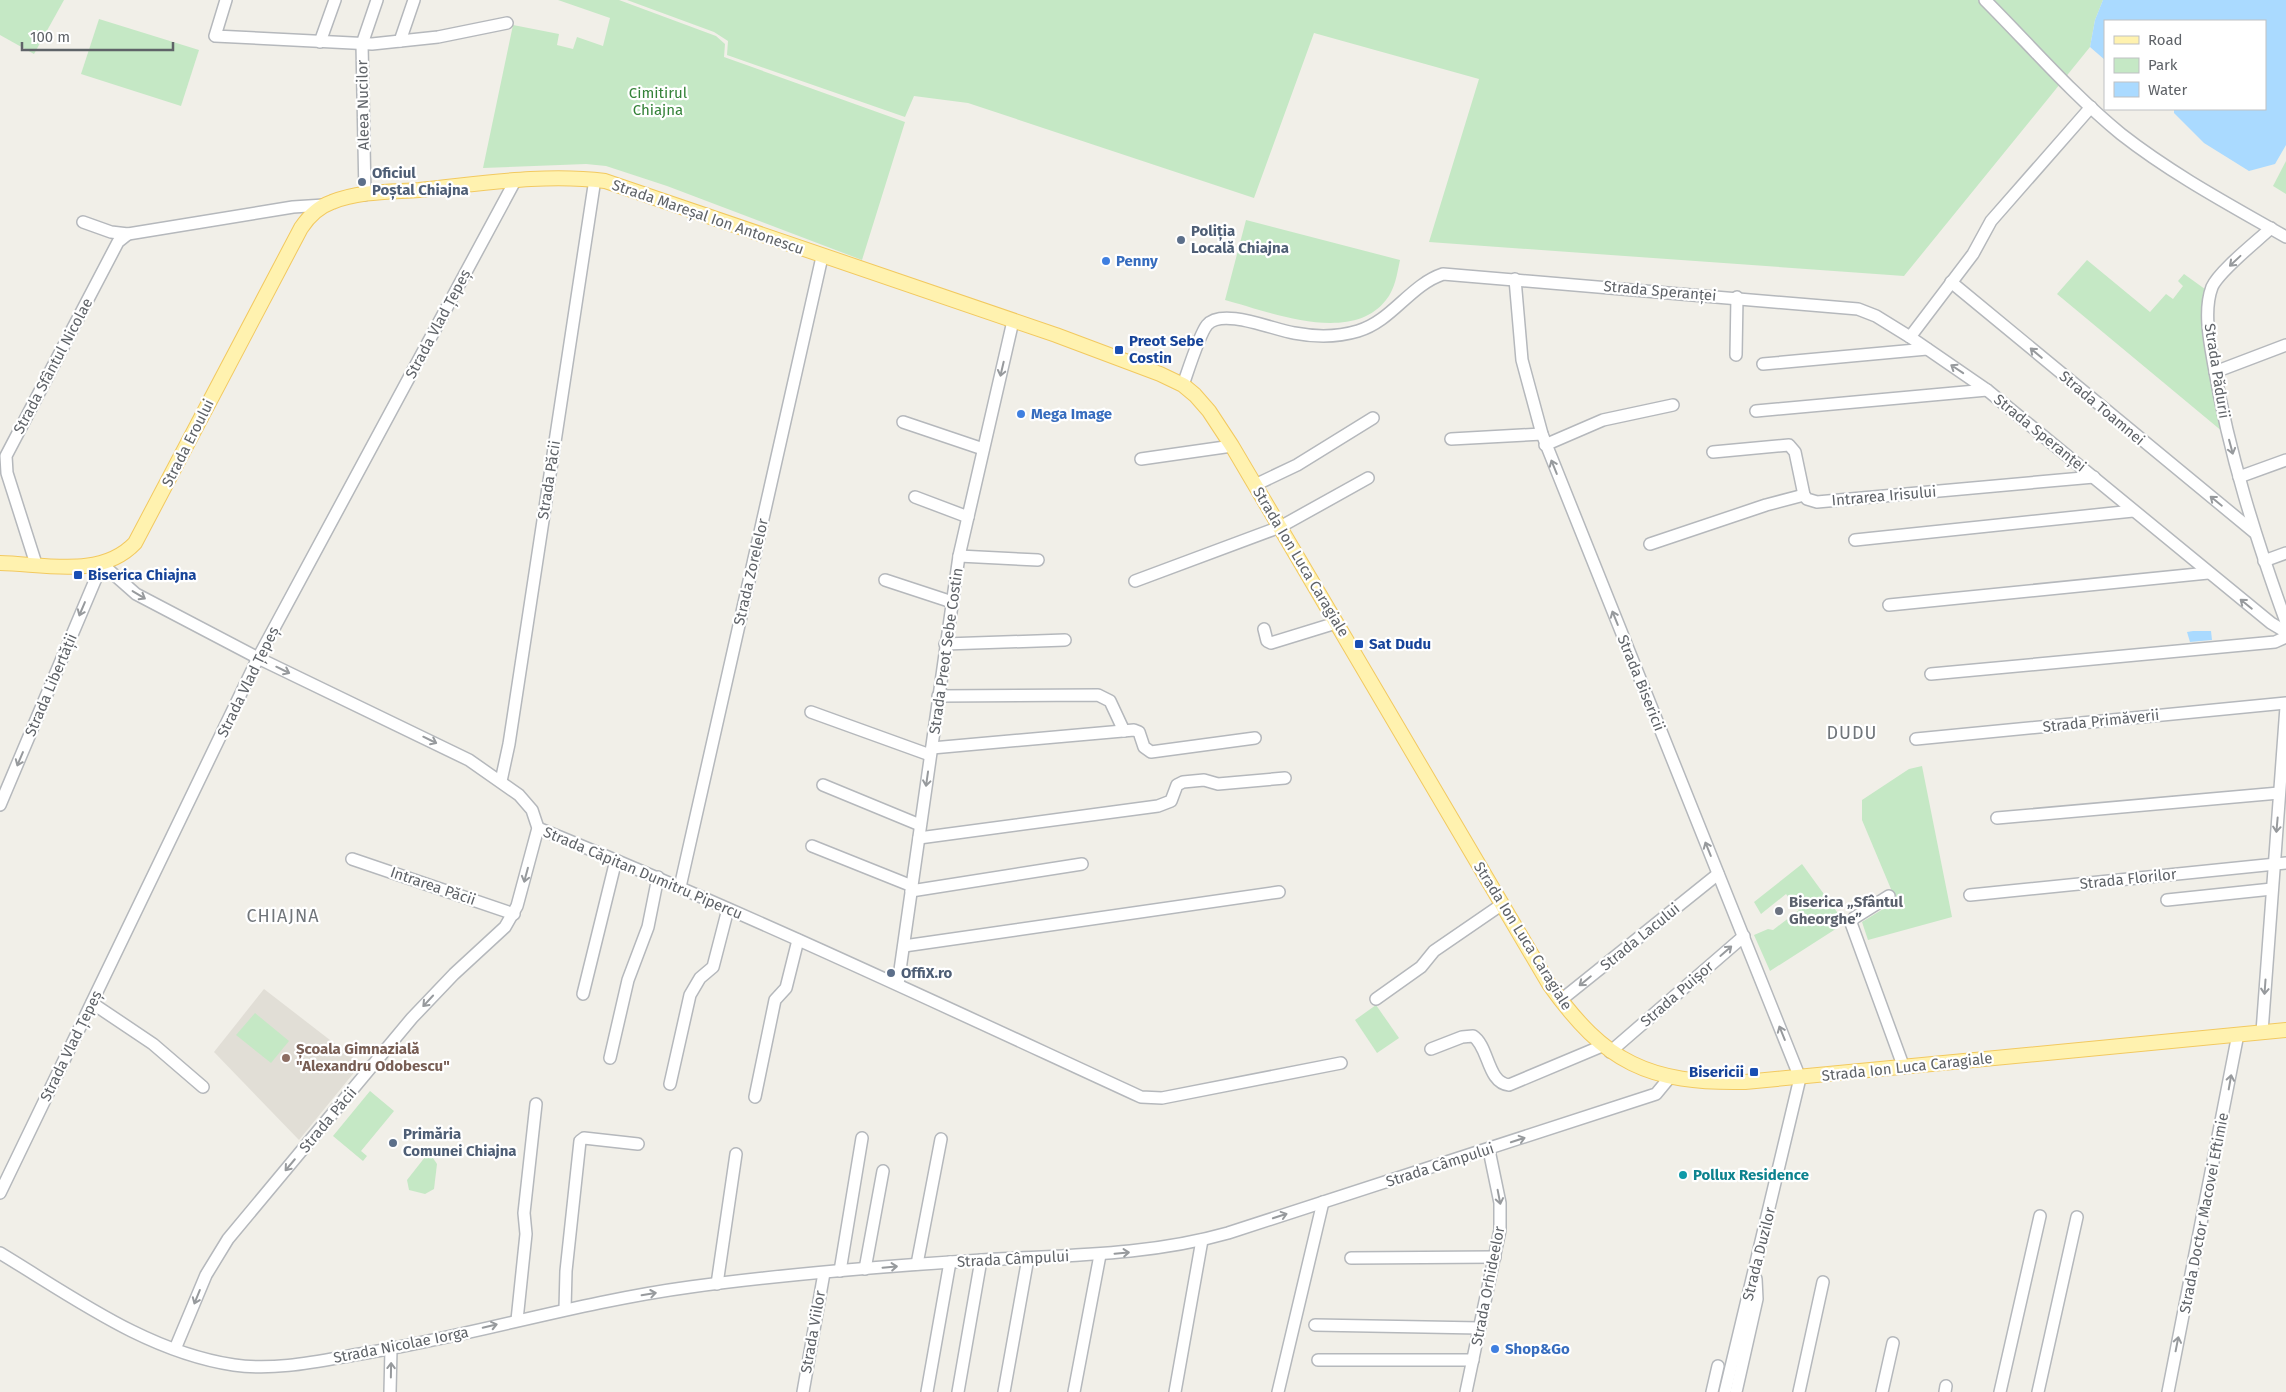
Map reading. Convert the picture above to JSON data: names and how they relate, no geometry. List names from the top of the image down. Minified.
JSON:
{"streets":{"main road":["Strada Mareșal Ion Antonescu","Strada Eroului","Strada Ion Luca Caragiale"],"street":["Aleea Nucilor","Strada Speranței","Strada Vlad Țepeș","Strada Sfântul Nicolae","Strada Pădurii","Strada Toamnei","Strada Păcii","Intrarea Irisului","Strada Zorelelor","Strada Preot Sebe Costin","Strada Bisericii","Strada Libertății","Strada Primăverii","Strada Căpitan Dumitru Pipercu","Strada Florilor","Intrarea Păcii","Strada Lacului","Strada Puișor","Strada Câmpului","Strada Doctor Macovei Eftimie","Strada Duzilor","Strada Orhideelor","Strada Viilor","Strada Nicolae Iorga"]},"crossings":[["Aleea Nucilor","Strada Mareșal Ion Antonescu"],["Strada Mareșal Ion Antonescu","Strada Vlad Țepeș"],["Strada Mareșal Ion Antonescu","Strada Eroului"],["Strada Mareșal Ion Antonescu","Strada Păcii"],["Strada Mareșal Ion Antonescu","Strada Ion Luca Caragiale"],["Strada Mareșal Ion Antonescu","Strada Zorelelor"],["Strada Mareșal Ion Antonescu","Strada Preot Sebe Costin"],["Strada Speranței","Intrarea Irisului"],["Strada Speranței","Strada Ion Luca Caragiale"],["Strada Speranței","Strada Bisericii"],["Strada Vlad Țepeș","Strada Căpitan Dumitru Pipercu"],["Strada Sfântul Nicolae","Strada Eroului"],["Strada Pădurii","Strada Toamnei"],["Strada Eroului","Strada Libertății"],["Strada Eroului","Strada Căpitan Dumitru Pipercu"],["Strada Păcii","Strada Căpitan Dumitru Pipercu"],["Strada Păcii","Intrarea Păcii"],["Strada Păcii","Strada Nicolae Iorga"],["Strada Ion Luca Caragiale","Strada Preot Sebe Costin"],["Strada Ion Luca Caragiale","Strada Bisericii"],["Strada Ion Luca Caragiale","Strada Lacului"],["Strada Ion Luca Caragiale","Strada Puișor"],["Strada Ion Luca Caragiale","Strada Câmpului"],["Strada Ion Luca Caragiale","Strada Doctor Macovei Eftimie"],["Strada Ion Luca Caragiale","Strada Duzilor"],["Strada Zorelelor","Strada Căpitan Dumitru Pipercu"],["Strada Preot Sebe Costin","Strada Căpitan Dumitru Pipercu"],["Strada Bisericii","Strada Lacului"],["Strada Bisericii","Strada Puișor"],["Strada Bisericii","Strada Duzilor"],["Strada Libertății","Strada Căpitan Dumitru Pipercu"],["Strada Câmpului","Strada Orhideelor"],["Strada Câmpului","Strada Viilor"],["Strada Câmpului","Strada Nicolae Iorga"],["Strada Viilor","Strada Nicolae Iorga"]],"one_way":["Strada Pădurii","Strada Toamnei","Strada Păcii","Strada Bisericii","Strada Libertății","Strada Lacului","Strada Puișor","Strada Câmpului","Strada Doctor Macovei Eftimie","Strada Orhideelor"],"districts":["DUDU","CHIAJNA"],"parks":["Cimitirul Chiajna"],"places":{"other":["Oficiul Poștal Chiajna","Poliția Locală Chiajna","Penny","Mega Image","Biserica „Sfântul Gheorghe”","OffiX.ro","Școala Gimnazială \"Alexandru Odobescu\"","Primăria Comunei Chiajna","Pollux Residence","Shop&Go"],"transit":["Preot Sebe Costin","Biserica Chiajna","Sat Dudu","Bisericii"]},"legend":["Road","Park","Water"],"scale_bar":"100 m"}
